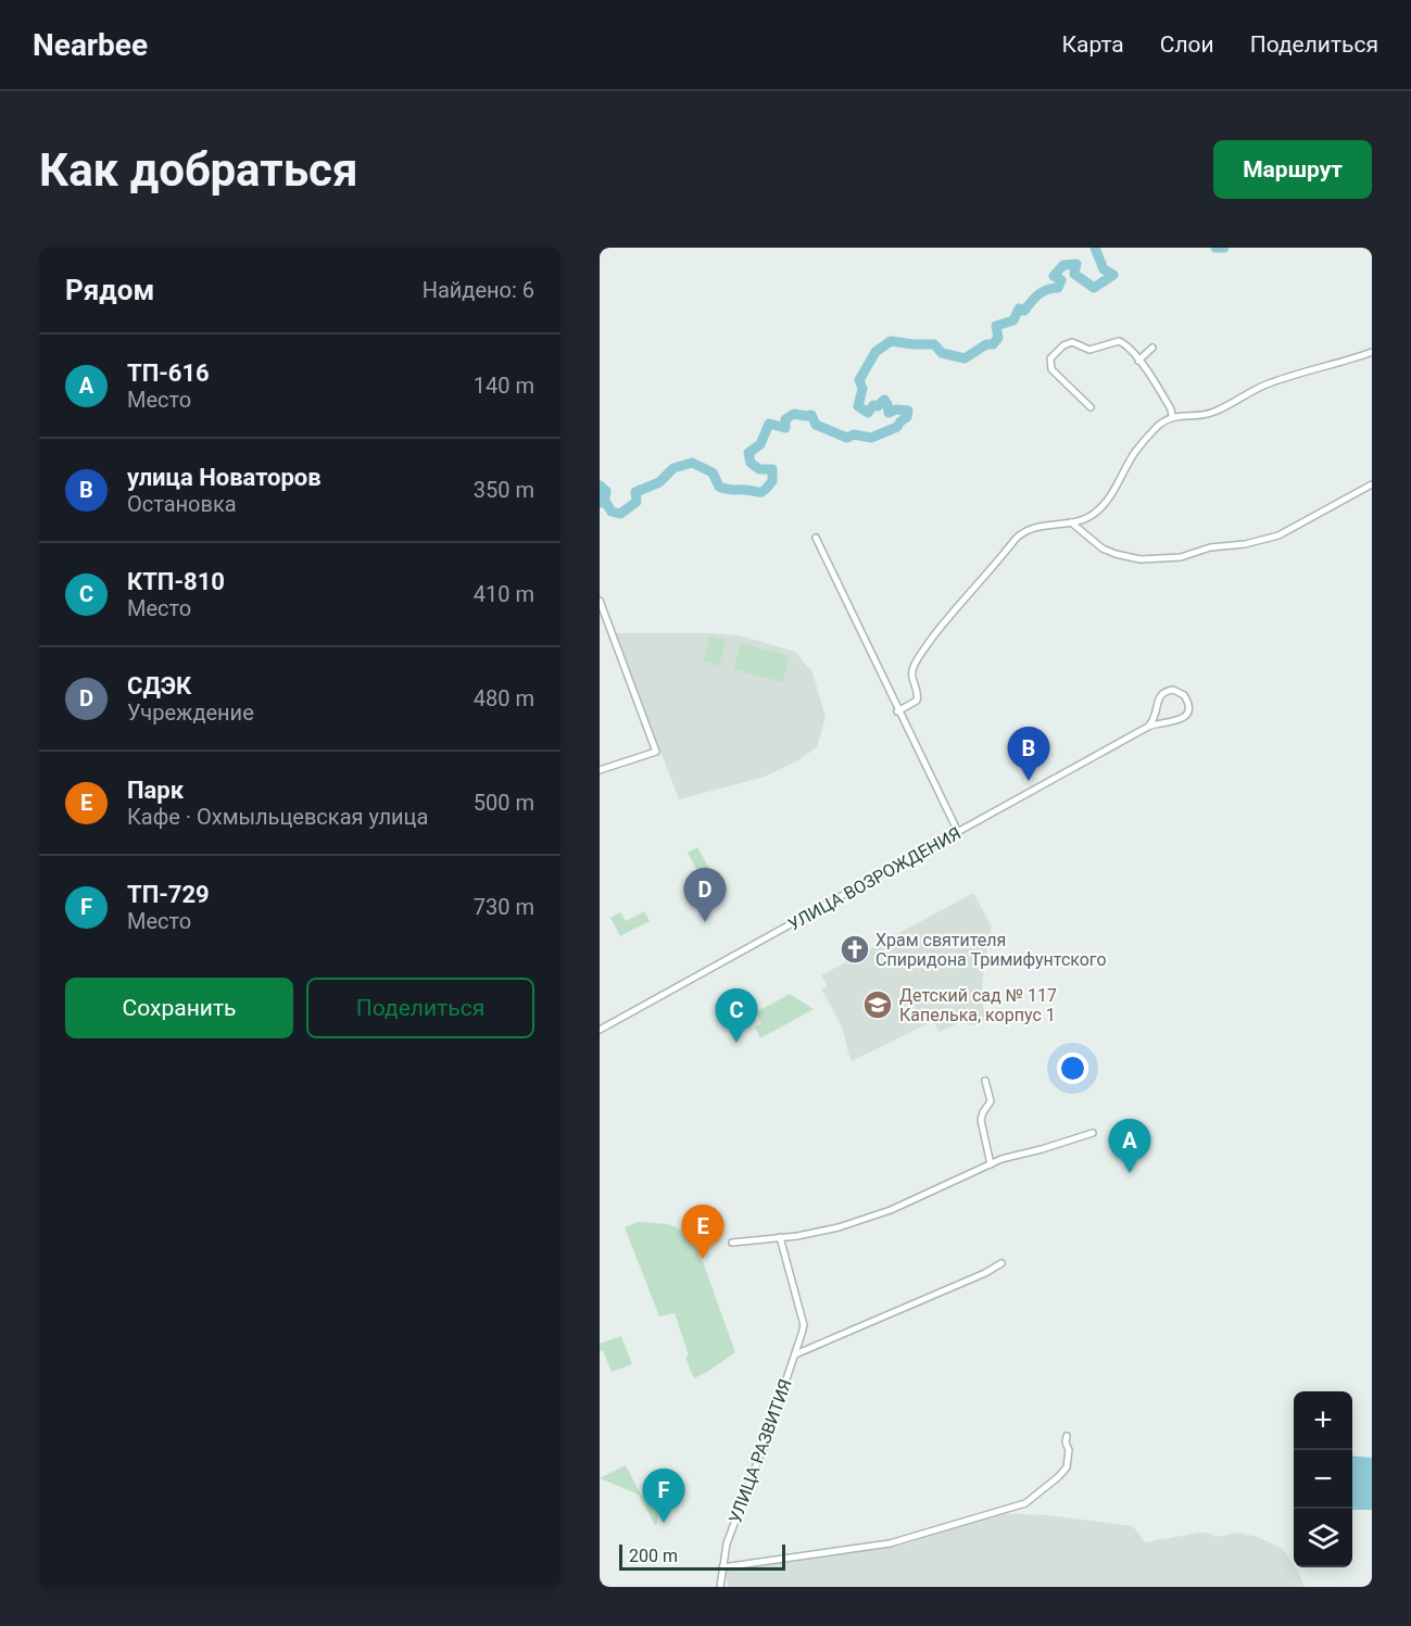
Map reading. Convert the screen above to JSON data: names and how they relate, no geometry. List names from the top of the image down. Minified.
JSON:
{"streets":{"street":["УЛИЦА ВОЗРОЖДЕНИЯ","УЛИЦА РАЗВИТИЯ"]},"places":{"church":["Храм святителя Спиридона Тримифунтского"],"school or university":["Детский сад № 117 Капелька, корпус 1"]},"scale_bar":"200 m","page":{"header":"Nearbee","nav":["Карта","Слои","Поделиться"],"buttons":["Маршрут",["Сохранить","Поделиться"]],"title":"Как добраться","heading":["Рядом","Найдено: 6"],"list":[{"mark":"A","name":"ТП-616","note":"Место","value":"140 m"},{"mark":"B","name":"улица Новаторов","note":"Остановка","value":"350 m"},{"mark":"C","name":"КТП-810","note":"Место","value":"410 m"},{"mark":"D","name":"СДЭК","note":"Учреждение","value":"480 m"},{"mark":"E","name":"Парк","note":"Кафе · Охмыльцевская улица","value":"500 m"},{"mark":"F","name":"ТП-729","note":"Место","value":"730 m"}],"pins":["B","D","C","A","E","F"],"map_buttons":["+","−"],"scale":"200 m"}}
